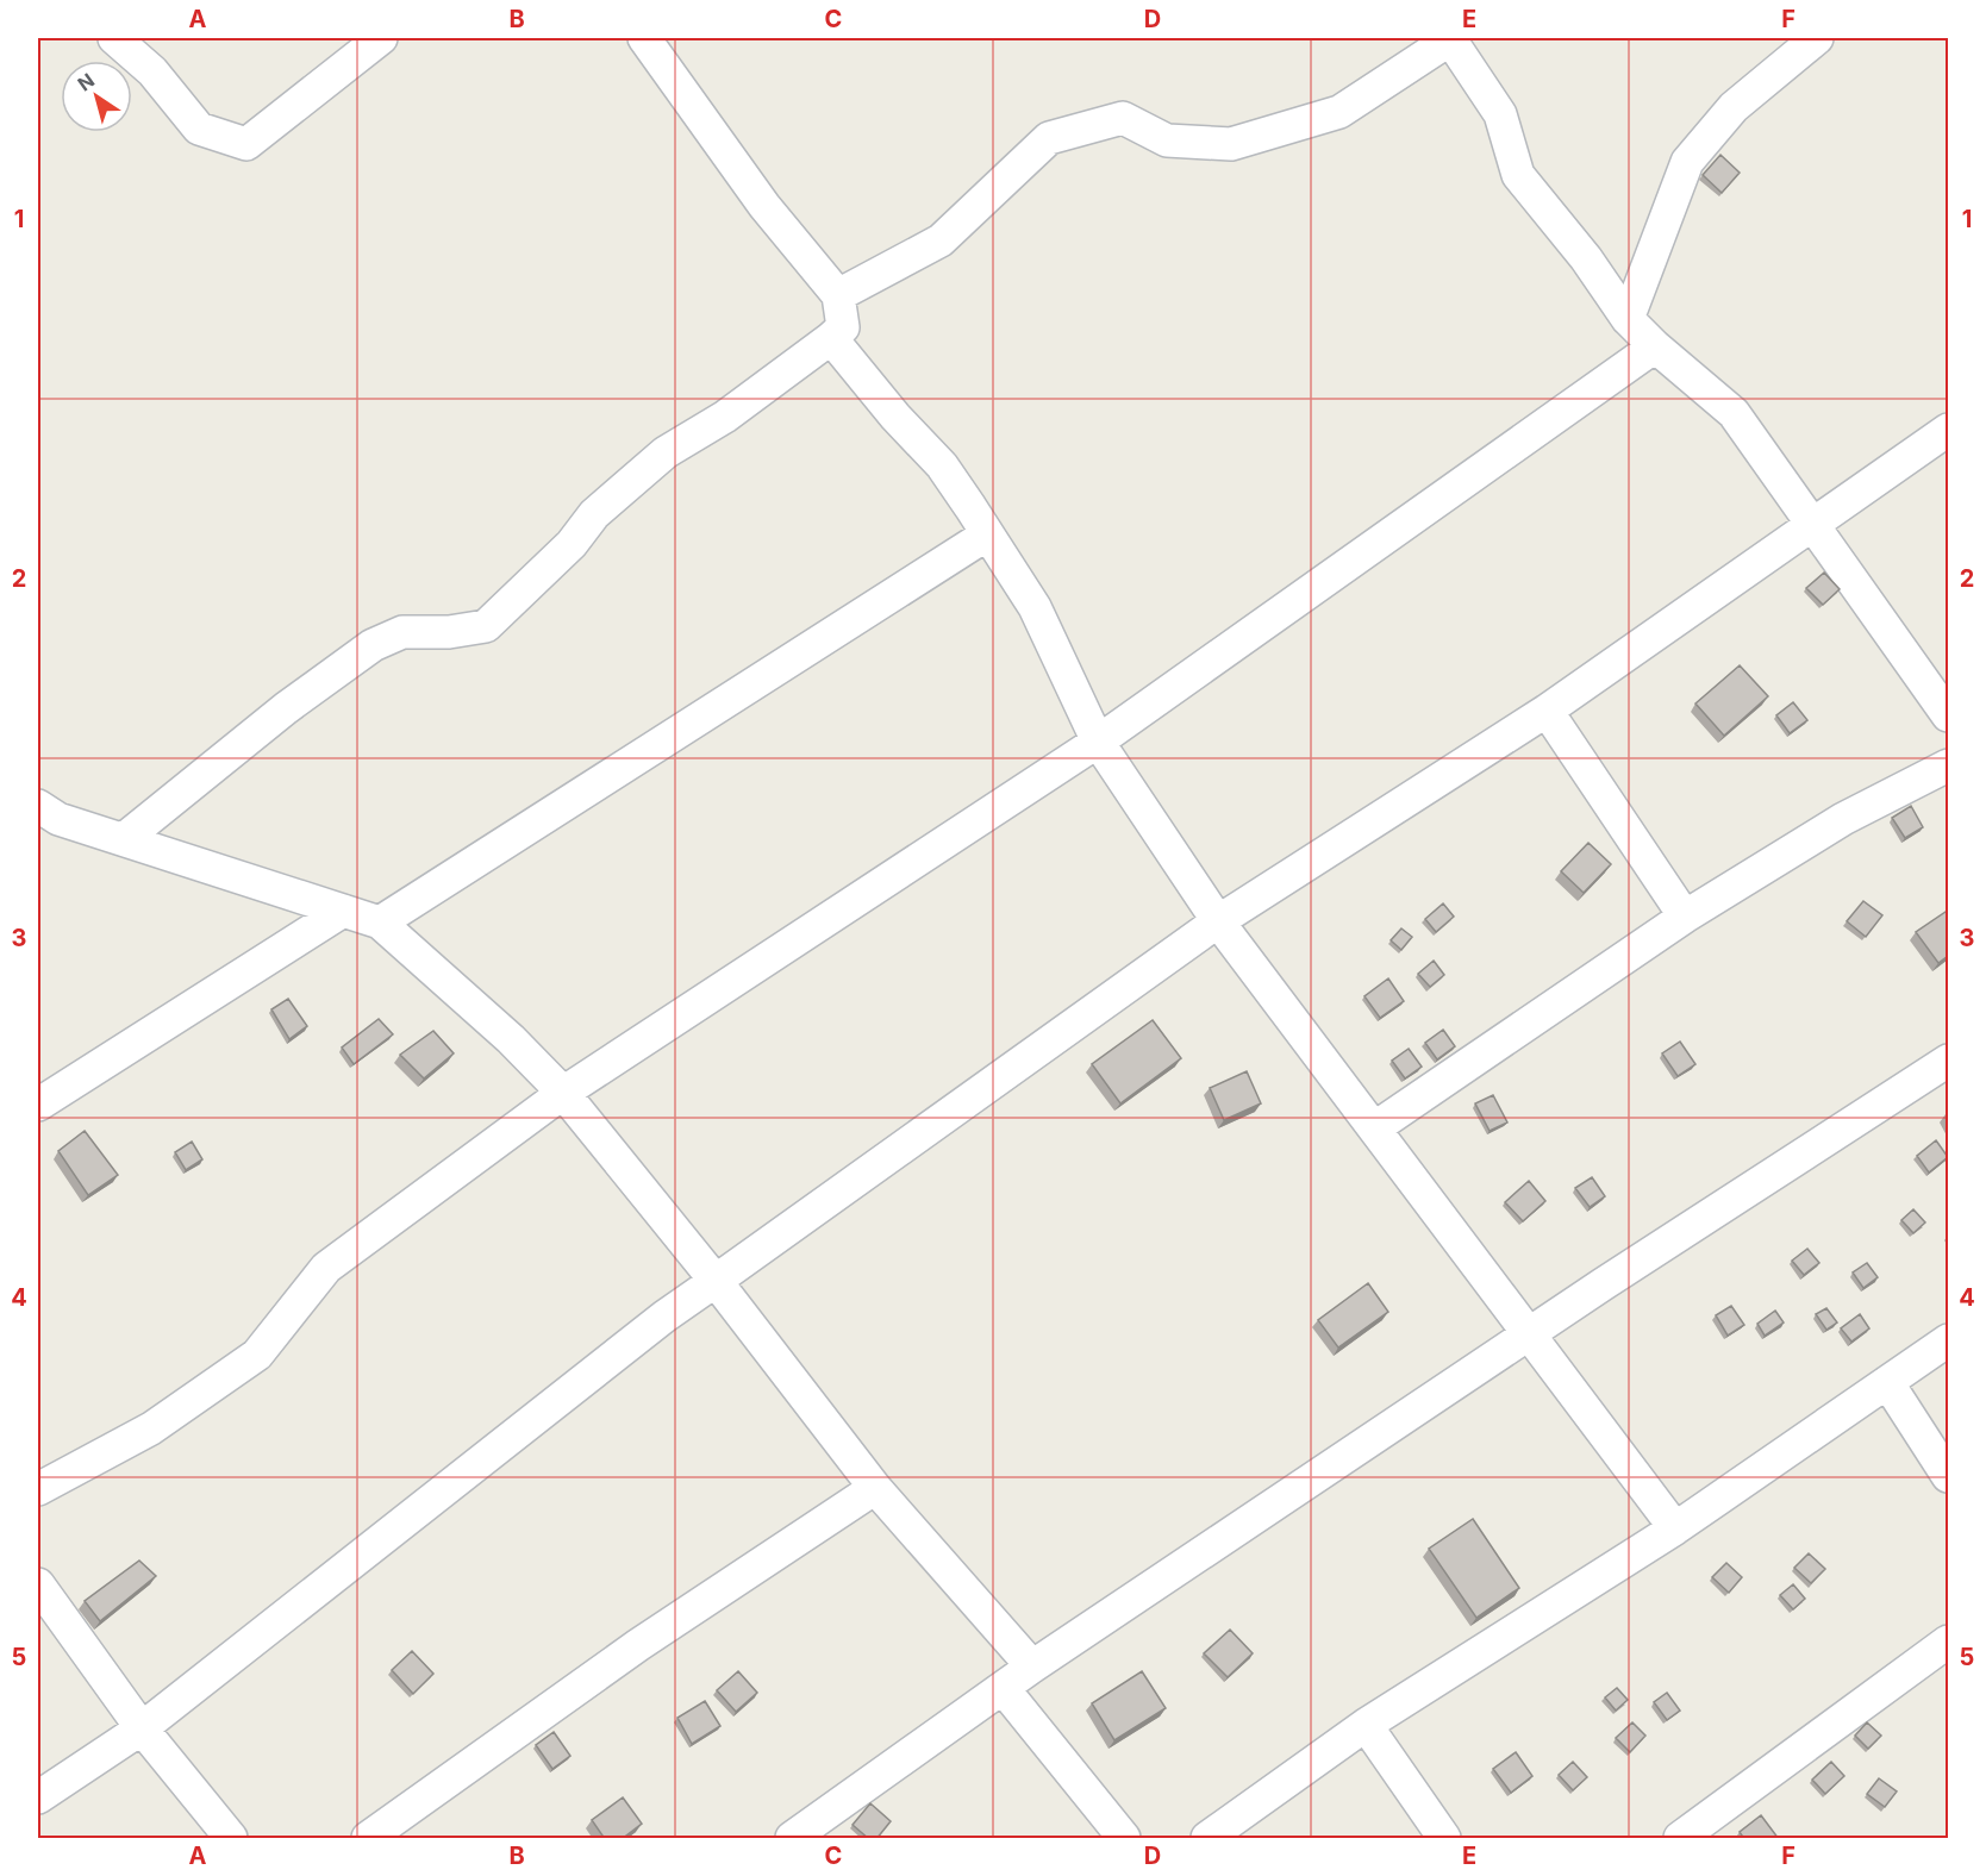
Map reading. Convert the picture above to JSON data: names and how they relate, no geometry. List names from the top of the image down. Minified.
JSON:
{"north":"top left","grid":{"columns":["A","B","C","D","E","F"],"rows":["1","2","3","4","5"]}}
